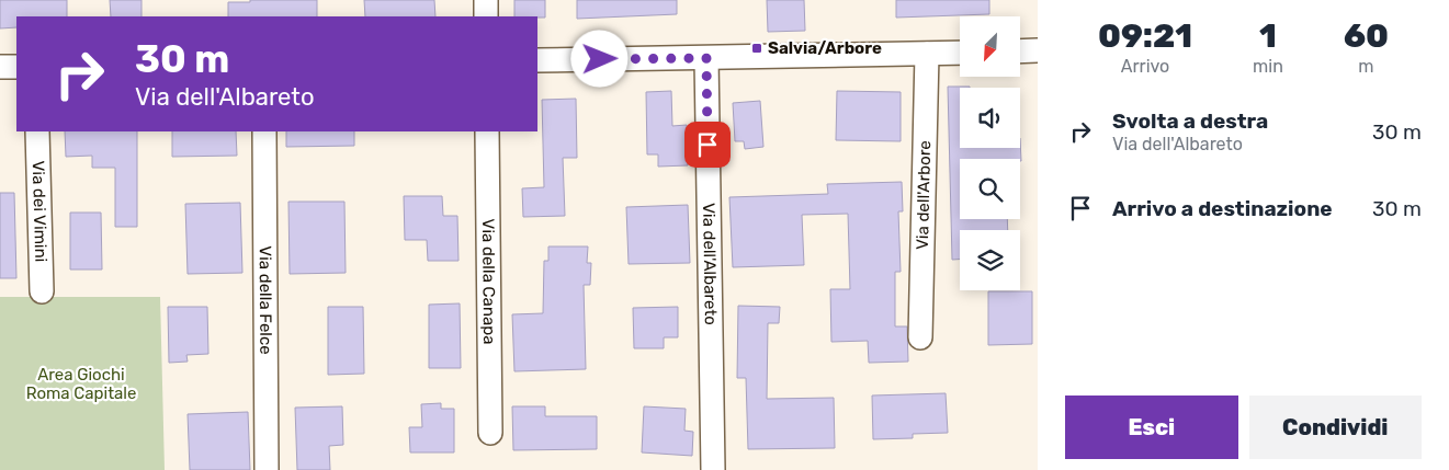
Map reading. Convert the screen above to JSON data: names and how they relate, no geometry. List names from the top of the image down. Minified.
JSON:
{"streets":{"street":["Via dell'Arbore","Via dei Vimini","Via dell'Albareto","Via della Canapa","Via della Felce"]},"parks":["Area Giochi Roma Capitale"],"places":{"transit":["Salvia/Arbore"]},"north":"bottom left","page":{"eta":["09:21","Arrivo","1","min","60","m"],"turn":["30 m","Via dell'Albareto"],"list":[{"name":"Svolta a destra","note":"Via dell'Albareto","value":"30 m"},{"name":"Arrivo a destinazione","value":"30 m"}],"buttons":["Esci","Condividi"]}}
